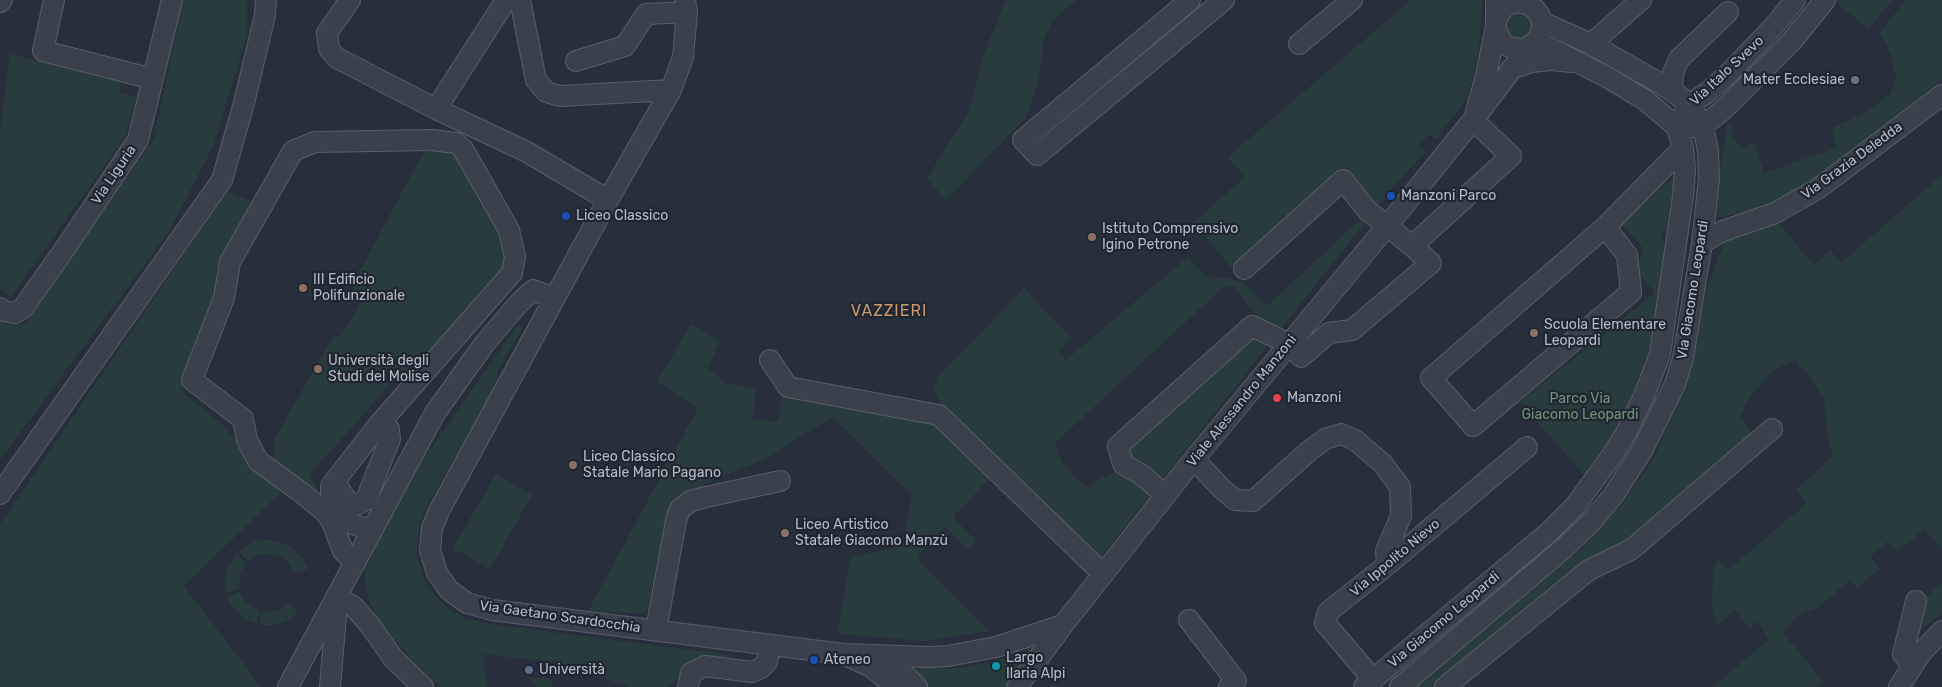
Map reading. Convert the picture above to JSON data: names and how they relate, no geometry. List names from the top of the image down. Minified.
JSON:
{"streets":{"street":["Via Italo Svevo","Via Grazia Deledda","Via Liguria","Via Giacomo Leopardi","Viale Alessandro Manzoni","Via Ippolito Nievo","Via Gaetano Scardocchia"]},"crossings":[["Via Italo Svevo","Via Giacomo Leopardi"],["Via Grazia Deledda","Via Giacomo Leopardi"],["Via Giacomo Leopardi","Viale Alessandro Manzoni"],["Via Giacomo Leopardi","Via Ippolito Nievo"],["Viale Alessandro Manzoni","Via Gaetano Scardocchia"]],"districts":["VAZZIERI"],"parks":["Parco Via Giacomo Leopardi"],"places":["Mater Ecclesiae","Manzoni Parco","Liceo Classico","Istituto Comprensivo Igino Petrone","III Edificio Polifunzionale","Scuola Elementare Leopardi","Università degli Studi del Molise","Manzoni","Liceo Classico Statale Mario Pagano","Liceo Artistico Statale Giacomo Manzù","Ateneo","Largo Ilaria Alpi","Università"]}
